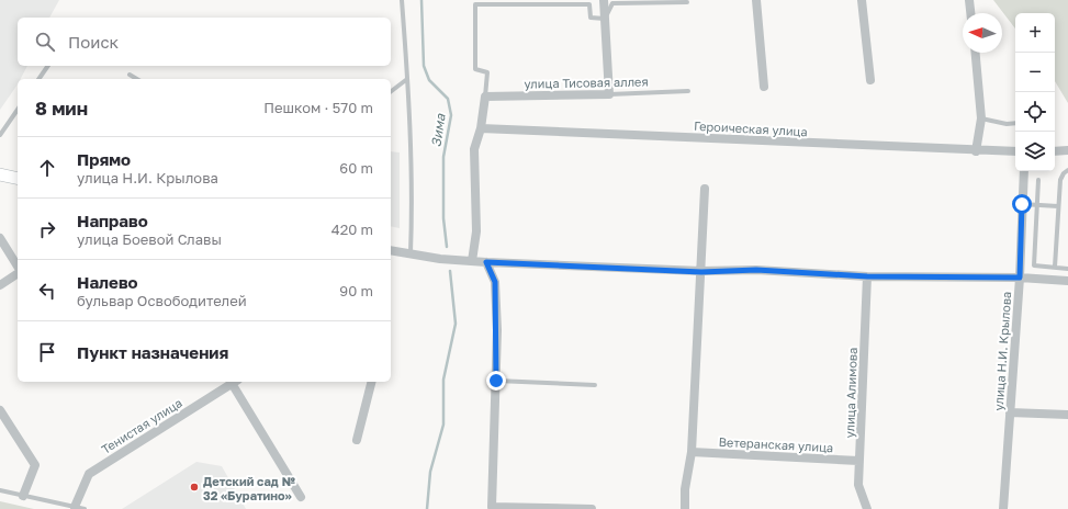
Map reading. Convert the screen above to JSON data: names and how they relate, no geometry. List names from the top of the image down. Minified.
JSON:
{"streets":{"street":["улица Тисовая аллея","Героическая улица","улица Н.И. Крылова","улица Алимова","Тенистая улица","Ветеранская улица"]},"crossings":[["улица Алимова","Ветеранская улица"]],"water":["Зима"],"places":["Детский сад № 32 «Буратино»"],"north":"left","page":{"map_buttons":["+","−"],"search":"Поиск","heading":["8 мин","Пешком · 570 m"],"list":[["Прямо","улица Н.И. Крылова","60 m"],["Направо","улица Боевой Славы","420 m"],["Налево","бульвар Освободителей","90 m"],"Пункт назначения"]}}
